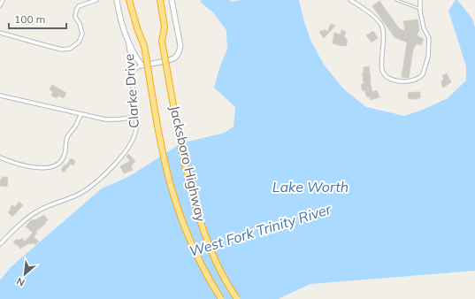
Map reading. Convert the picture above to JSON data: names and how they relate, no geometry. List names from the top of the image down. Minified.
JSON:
{"streets":{"highway":["Jacksboro Highway"],"street":["Clarke Drive"]},"water":["Lake Worth","West Fork Trinity River"],"scale_bar":"100 m","north":"bottom left"}
